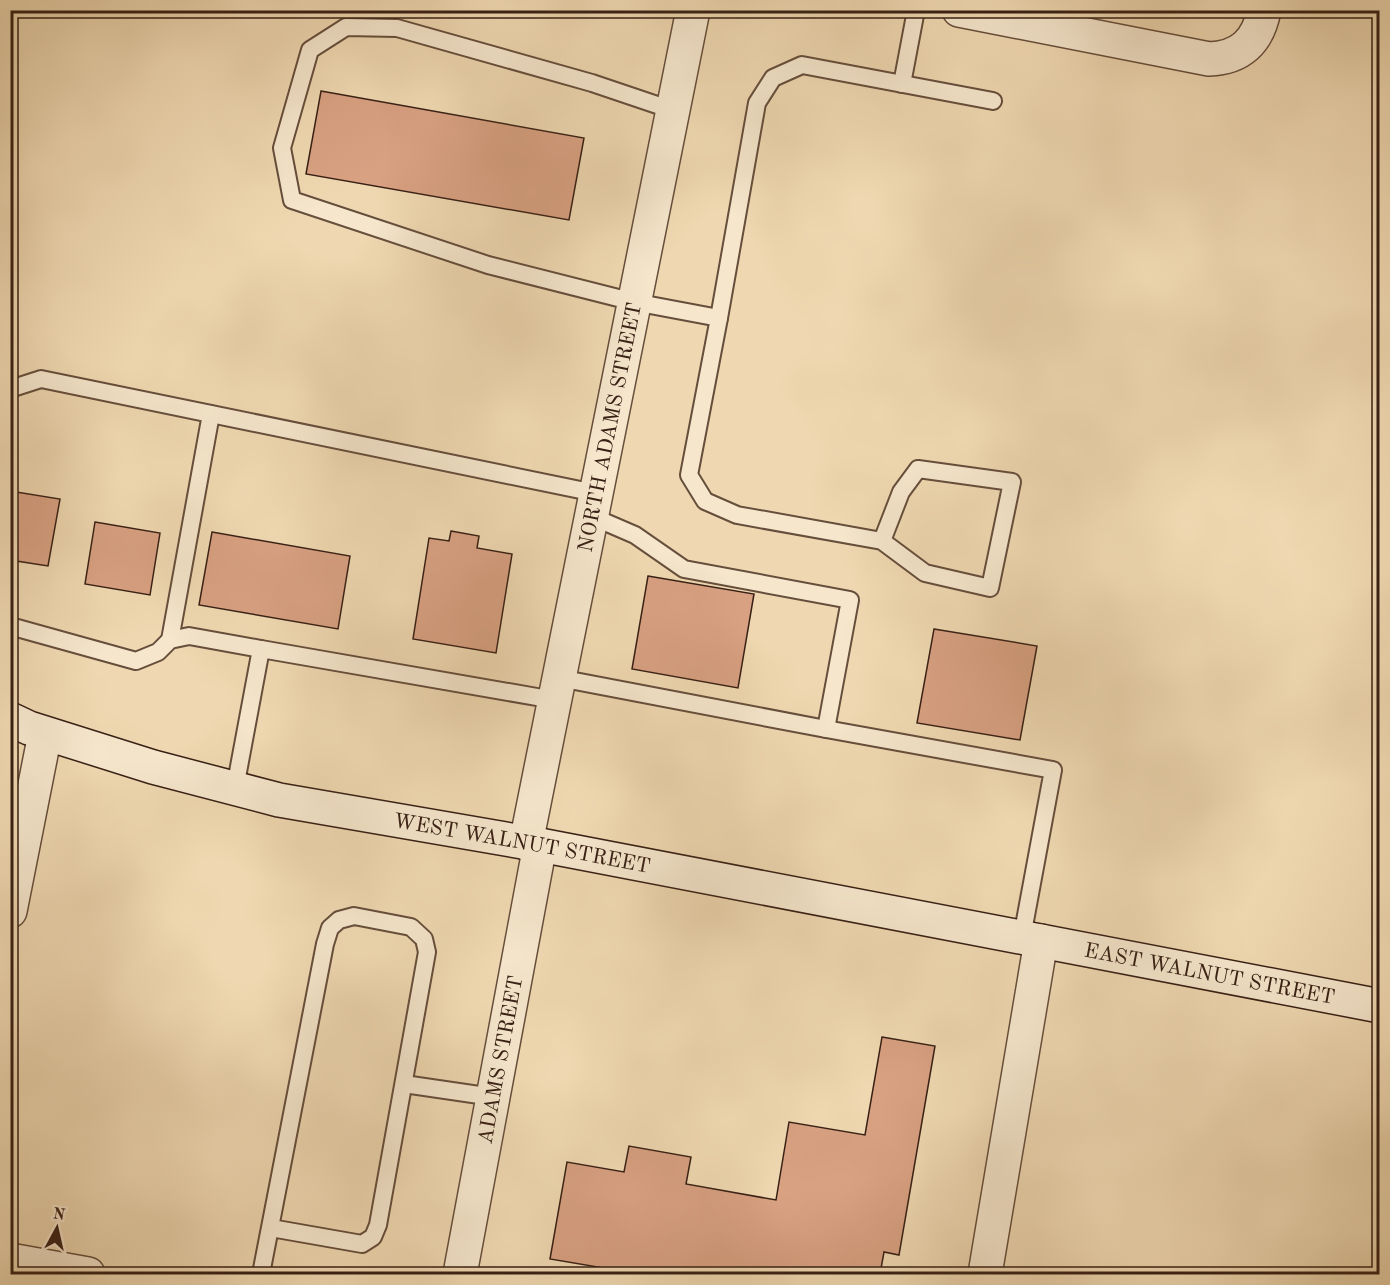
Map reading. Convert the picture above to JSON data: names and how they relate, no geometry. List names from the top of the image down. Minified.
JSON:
{"streets":{"street":["NORTH ADAMS STREET","WEST WALNUT STREET","EAST WALNUT STREET","ADAMS STREET"]},"crossings":[["NORTH ADAMS STREET","WEST WALNUT STREET"],["NORTH ADAMS STREET","ADAMS STREET"],["WEST WALNUT STREET","EAST WALNUT STREET"],["WEST WALNUT STREET","ADAMS STREET"]],"north":"top"}
